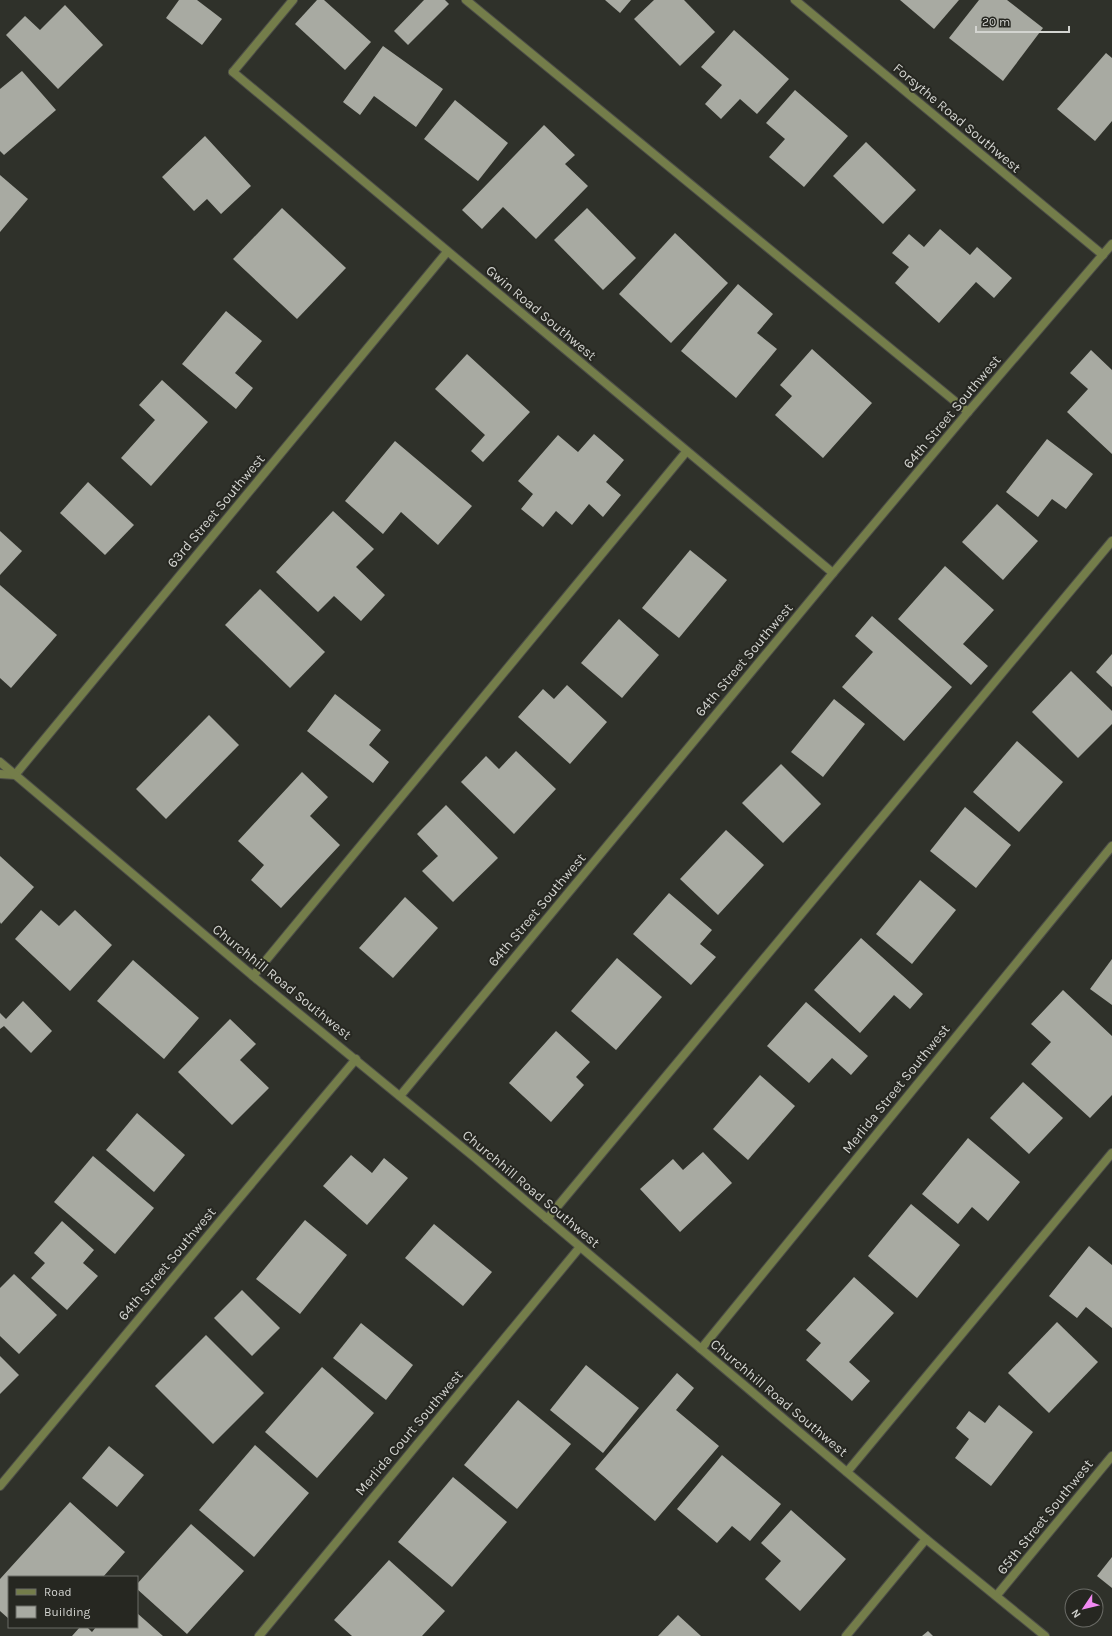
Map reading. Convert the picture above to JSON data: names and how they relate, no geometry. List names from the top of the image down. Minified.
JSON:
{"streets":{"street":["Forsythe Road Southwest","Gwin Road Southwest","64th Street Southwest","63rd Street Southwest","Churchhill Road Southwest","Merlida Street Southwest","Merlida Court Southwest","65th Street Southwest"]},"crossings":[["Forsythe Road Southwest","64th Street Southwest"],["Gwin Road Southwest","64th Street Southwest"],["Gwin Road Southwest","63rd Street Southwest"],["64th Street Southwest","Churchhill Road Southwest"],["63rd Street Southwest","Churchhill Road Southwest"],["Churchhill Road Southwest","Merlida Street Southwest"],["Churchhill Road Southwest","Merlida Court Southwest"],["Churchhill Road Southwest","65th Street Southwest"]],"legend":["Road","Building"],"scale_bar":"20 m","north":"bottom left"}
